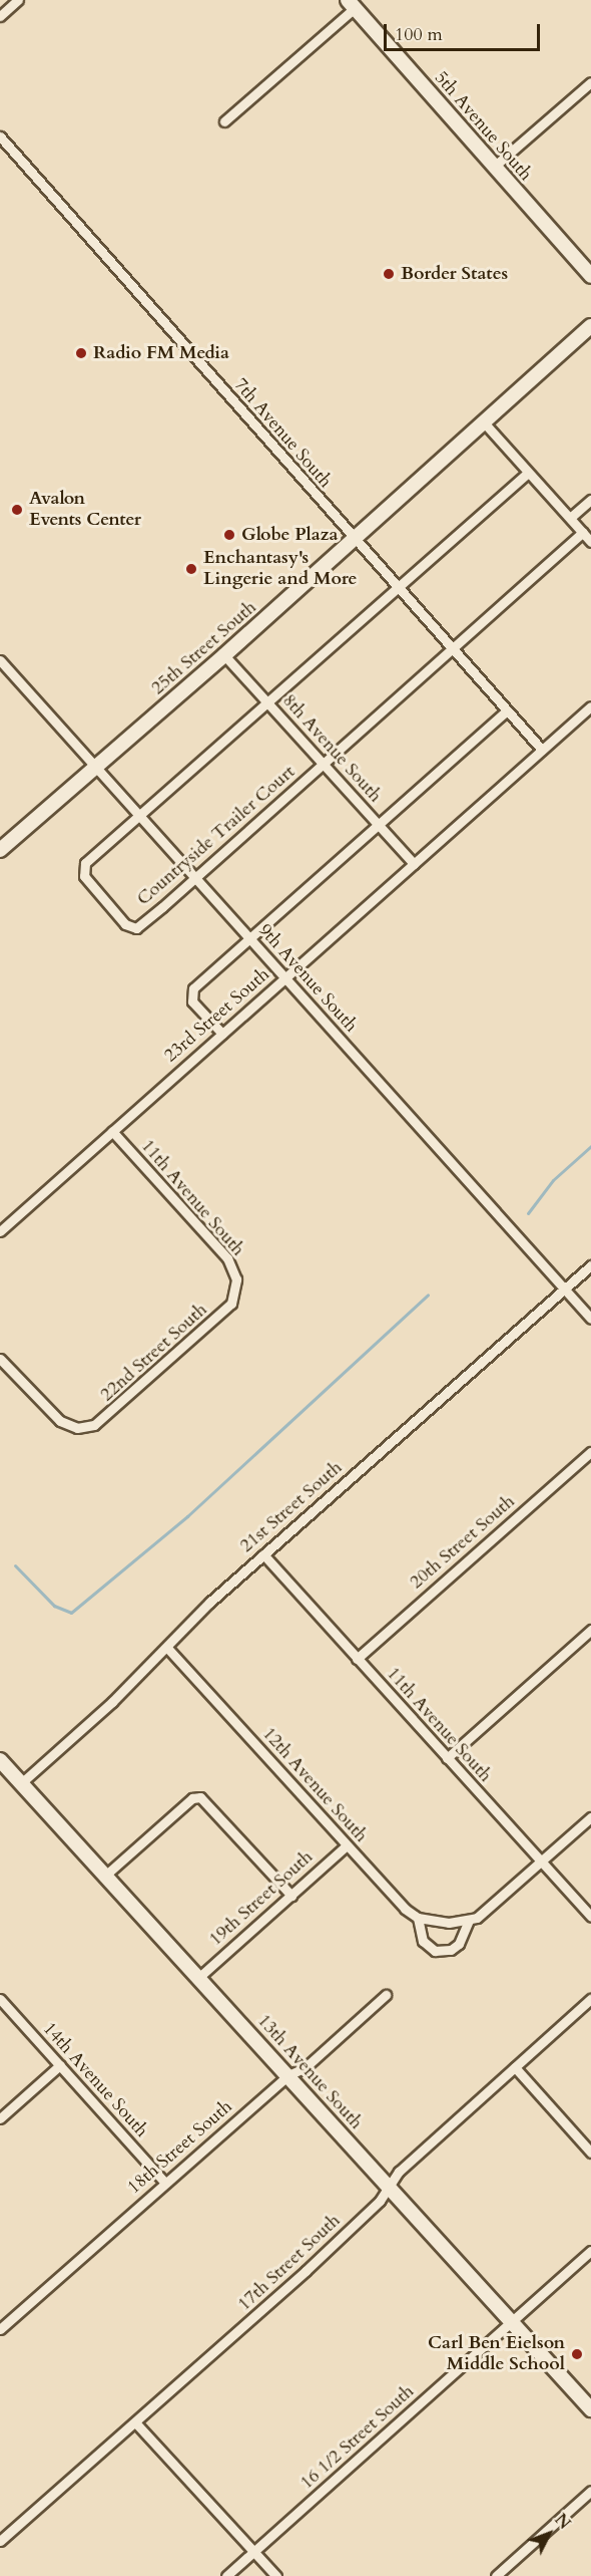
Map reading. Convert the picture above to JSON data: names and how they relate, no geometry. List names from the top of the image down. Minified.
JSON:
{"streets":{"main road":["5th Avenue South","25th Street South","13th Avenue South"],"street":["7th Avenue South","8th Avenue South","Countryside Trailer Court","9th Avenue South","23rd Street South","11th Avenue South","22nd Street South","21st Street South","20th Street South","12th Avenue South","19th Street South","14th Avenue South","18th Street South","17th Street South","16 1/2 Street South"]},"crossings":[["7th Avenue South","25th Street South"],["7th Avenue South","Countryside Trailer Court"],["7th Avenue South","23rd Street South"],["25th Street South","8th Avenue South"],["25th Street South","9th Avenue South"],["8th Avenue South","Countryside Trailer Court"],["8th Avenue South","23rd Street South"],["Countryside Trailer Court","9th Avenue South"],["9th Avenue South","23rd Street South"],["9th Avenue South","21st Street South"],["23rd Street South","11th Avenue South"],["11th Avenue South","22nd Street South"],["11th Avenue South","21st Street South"],["11th Avenue South","20th Street South"],["21st Street South","12th Avenue South"],["21st Street South","13th Avenue South"],["12th Avenue South","19th Street South"],["19th Street South","13th Avenue South"],["13th Avenue South","18th Street South"],["13th Avenue South","17th Street South"],["13th Avenue South","16 1/2 Street South"],["14th Avenue South","18th Street South"]],"places":["Border States","Radio FM Media","Avalon Events Center","Globe Plaza","Enchantasy's Lingerie and More","Carl Ben Eielson Middle School"],"scale_bar":"100 m","north":"top right"}
